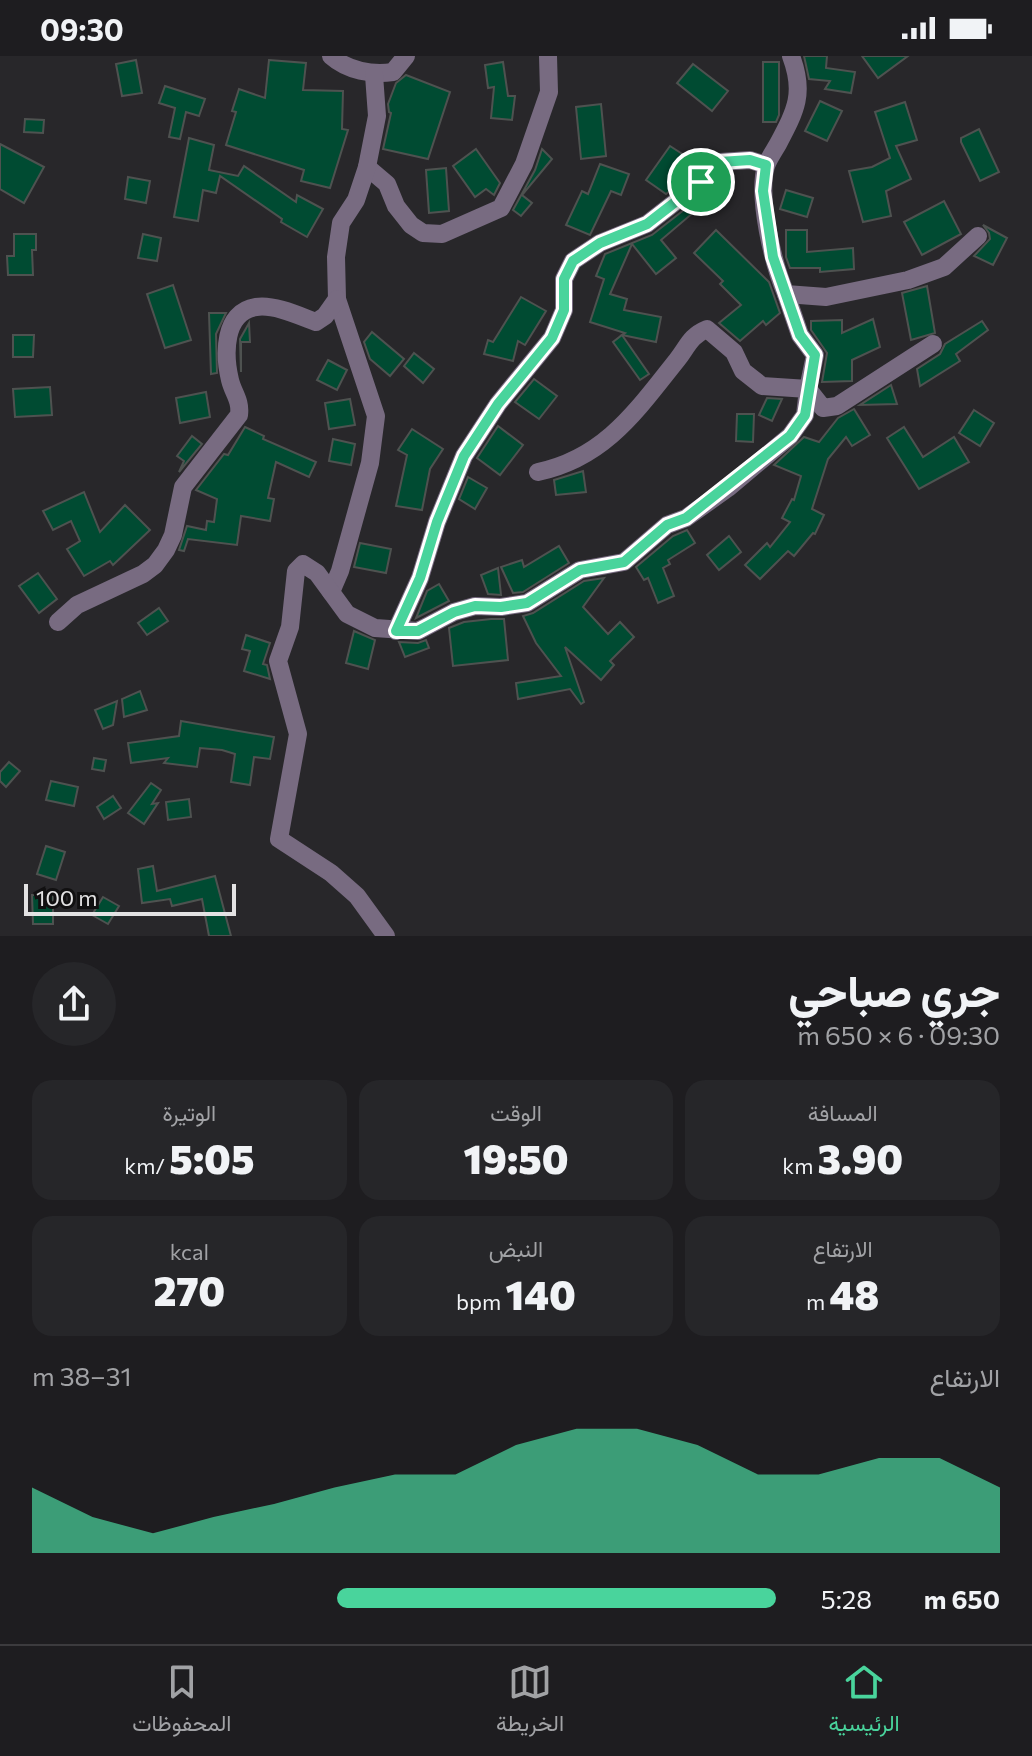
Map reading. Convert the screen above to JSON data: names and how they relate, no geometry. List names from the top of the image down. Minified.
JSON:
{"scale_bar":"100 m","page":{"status":"09:30","scale":"100 m","heading":["جري صباحي","09:30 · 6 × 650 m"],"stats":[["المسافة","3.90 km"],["الوقت","19:50"],["الوتيرة","5:05 /km"],["الارتفاع","48 m"],["النبض","140 bpm"],["kcal","270"]],"chart":["الارتفاع","31–38 m"],"list":[{"name":"650 m","note":"5:28"}],"tabs":["الرئيسية","الخريطة","المحفوظات"]}}
